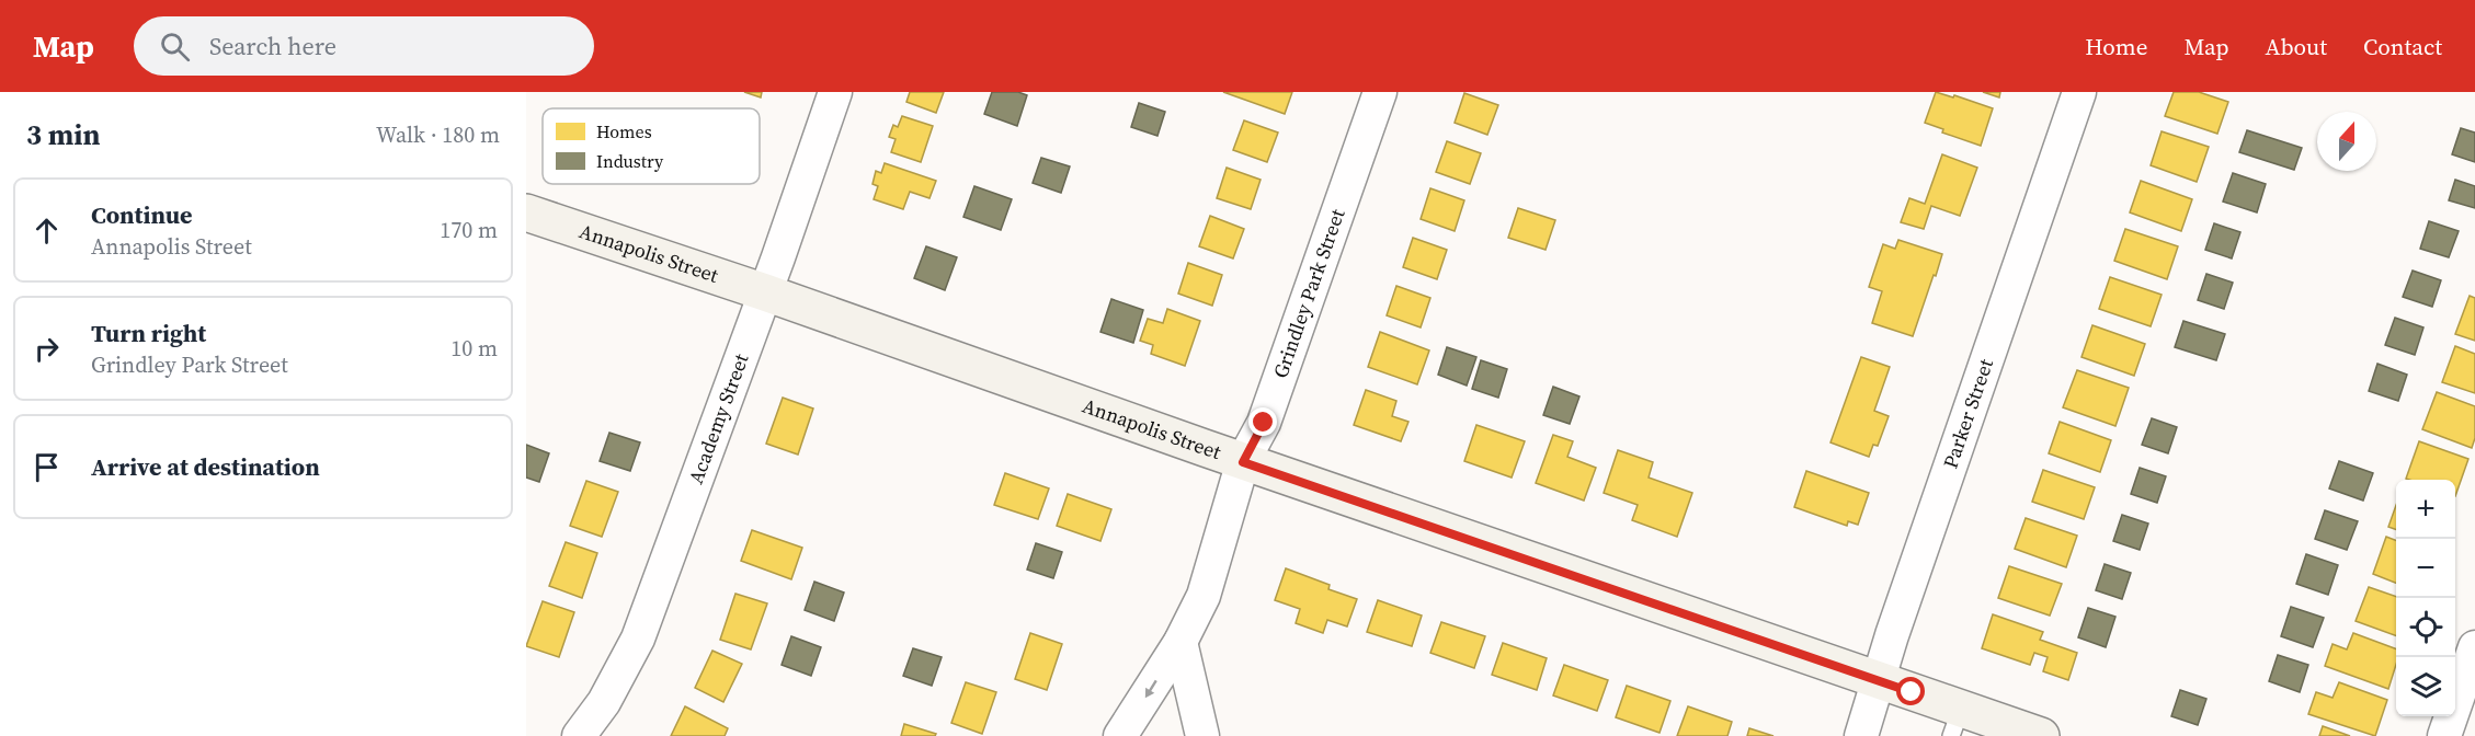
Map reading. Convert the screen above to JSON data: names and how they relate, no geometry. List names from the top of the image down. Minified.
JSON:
{"streets":{"street":["Annapolis Street","Grindley Park Street","Parker Street","Academy Street"]},"crossings":[["Annapolis Street","Grindley Park Street"],["Annapolis Street","Parker Street"],["Annapolis Street","Academy Street"]],"legend":["Homes","Industry"],"north":"top","page":{"header":"Map","search":"Search here","nav":["Home","Map","About","Contact"],"heading":["3 min","Walk · 180 m"],"list":[["Continue","Annapolis Street","170 m"],["Turn right","Grindley Park Street","10 m"],"Arrive at destination"],"map_buttons":["+","−"]}}
